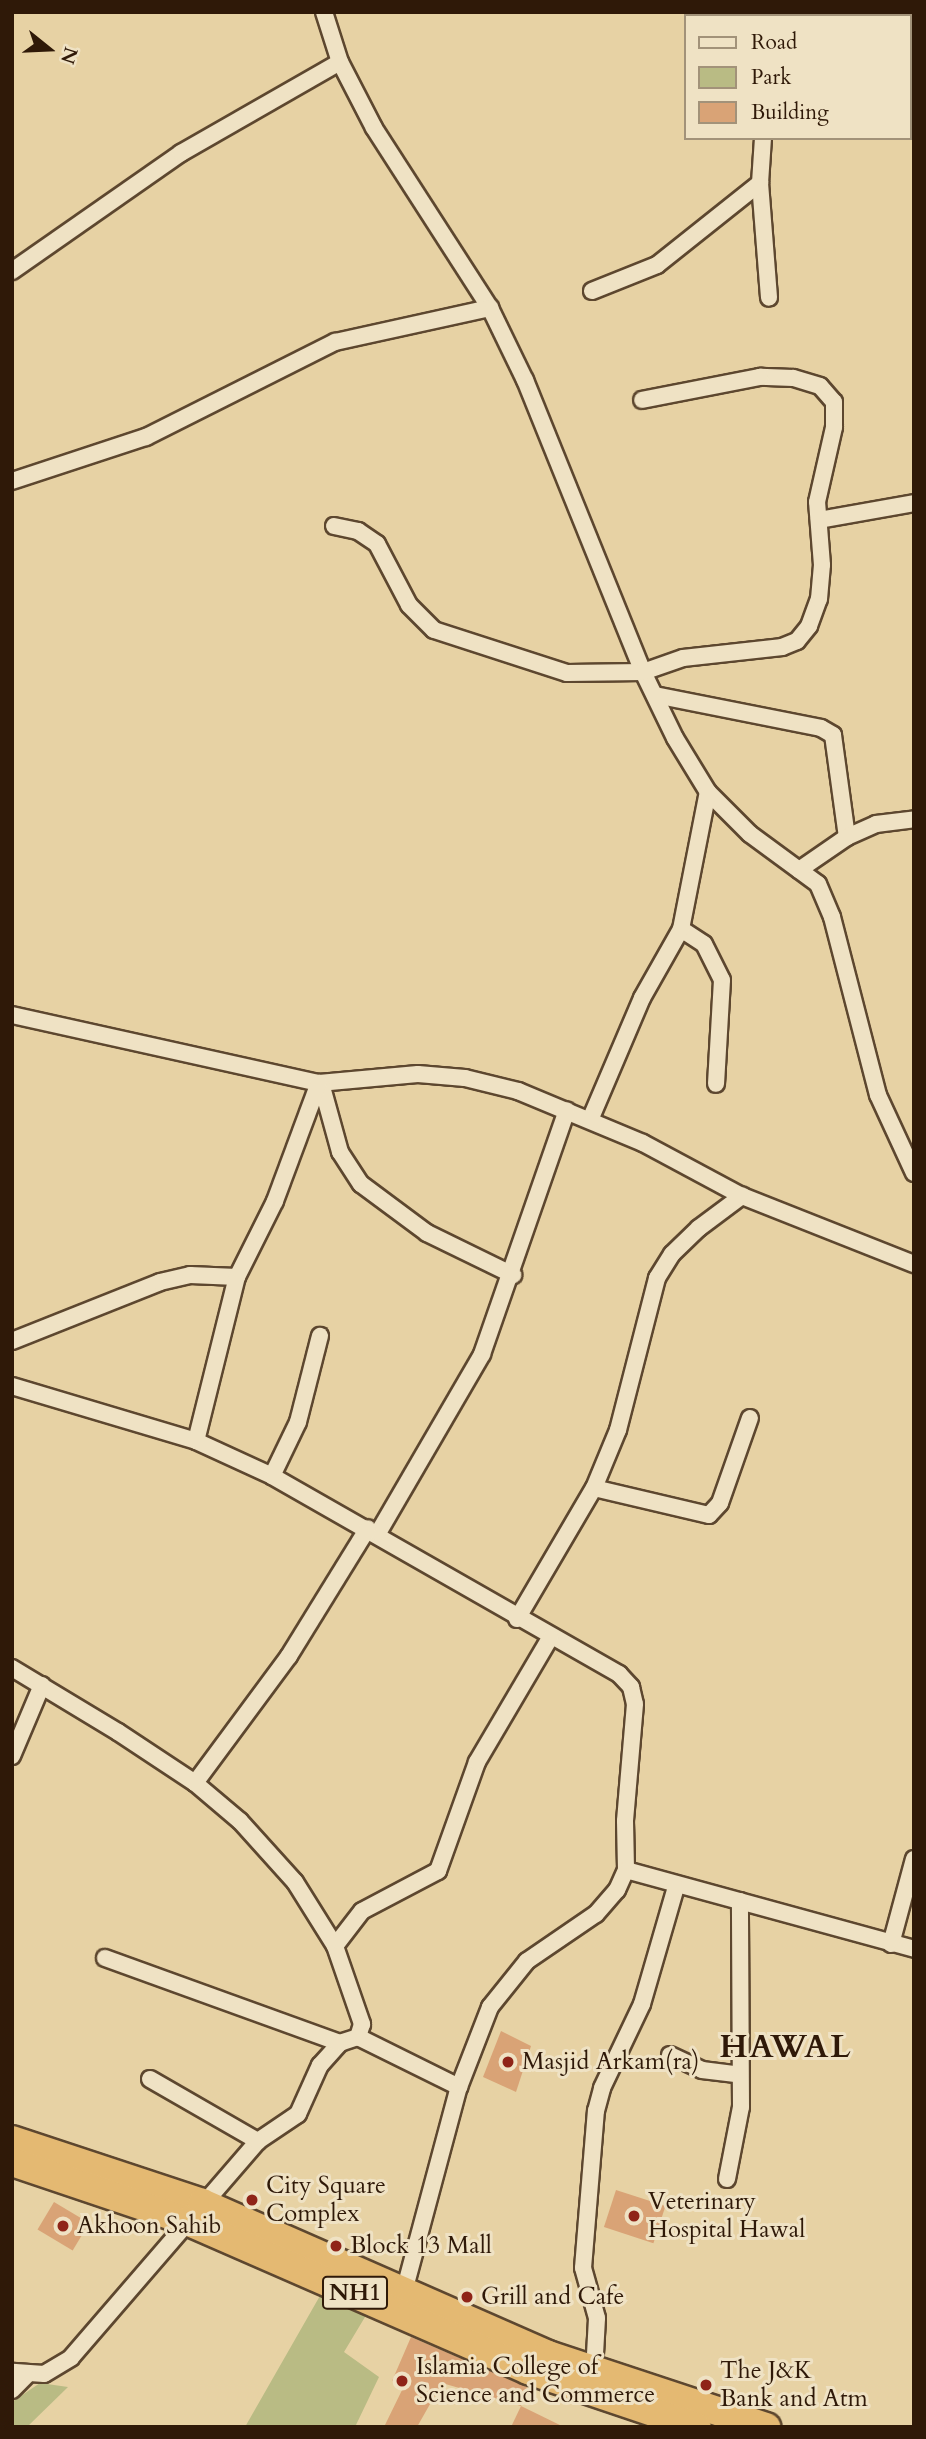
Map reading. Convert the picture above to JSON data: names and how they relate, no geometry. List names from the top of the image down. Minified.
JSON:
{"streets":{"highway":["NH1"]},"districts":["HAWAL"],"places":["Masjid Arkam(ra)","City Square Complex","Veterinary Hospital Hawal","Akhoon Sahib","Block 13 Mall","Grill and Cafe","Islamia College of Science and Commerce","The J&K Bank and Atm"],"legend":["Road","Park","Building"],"north":"right"}
